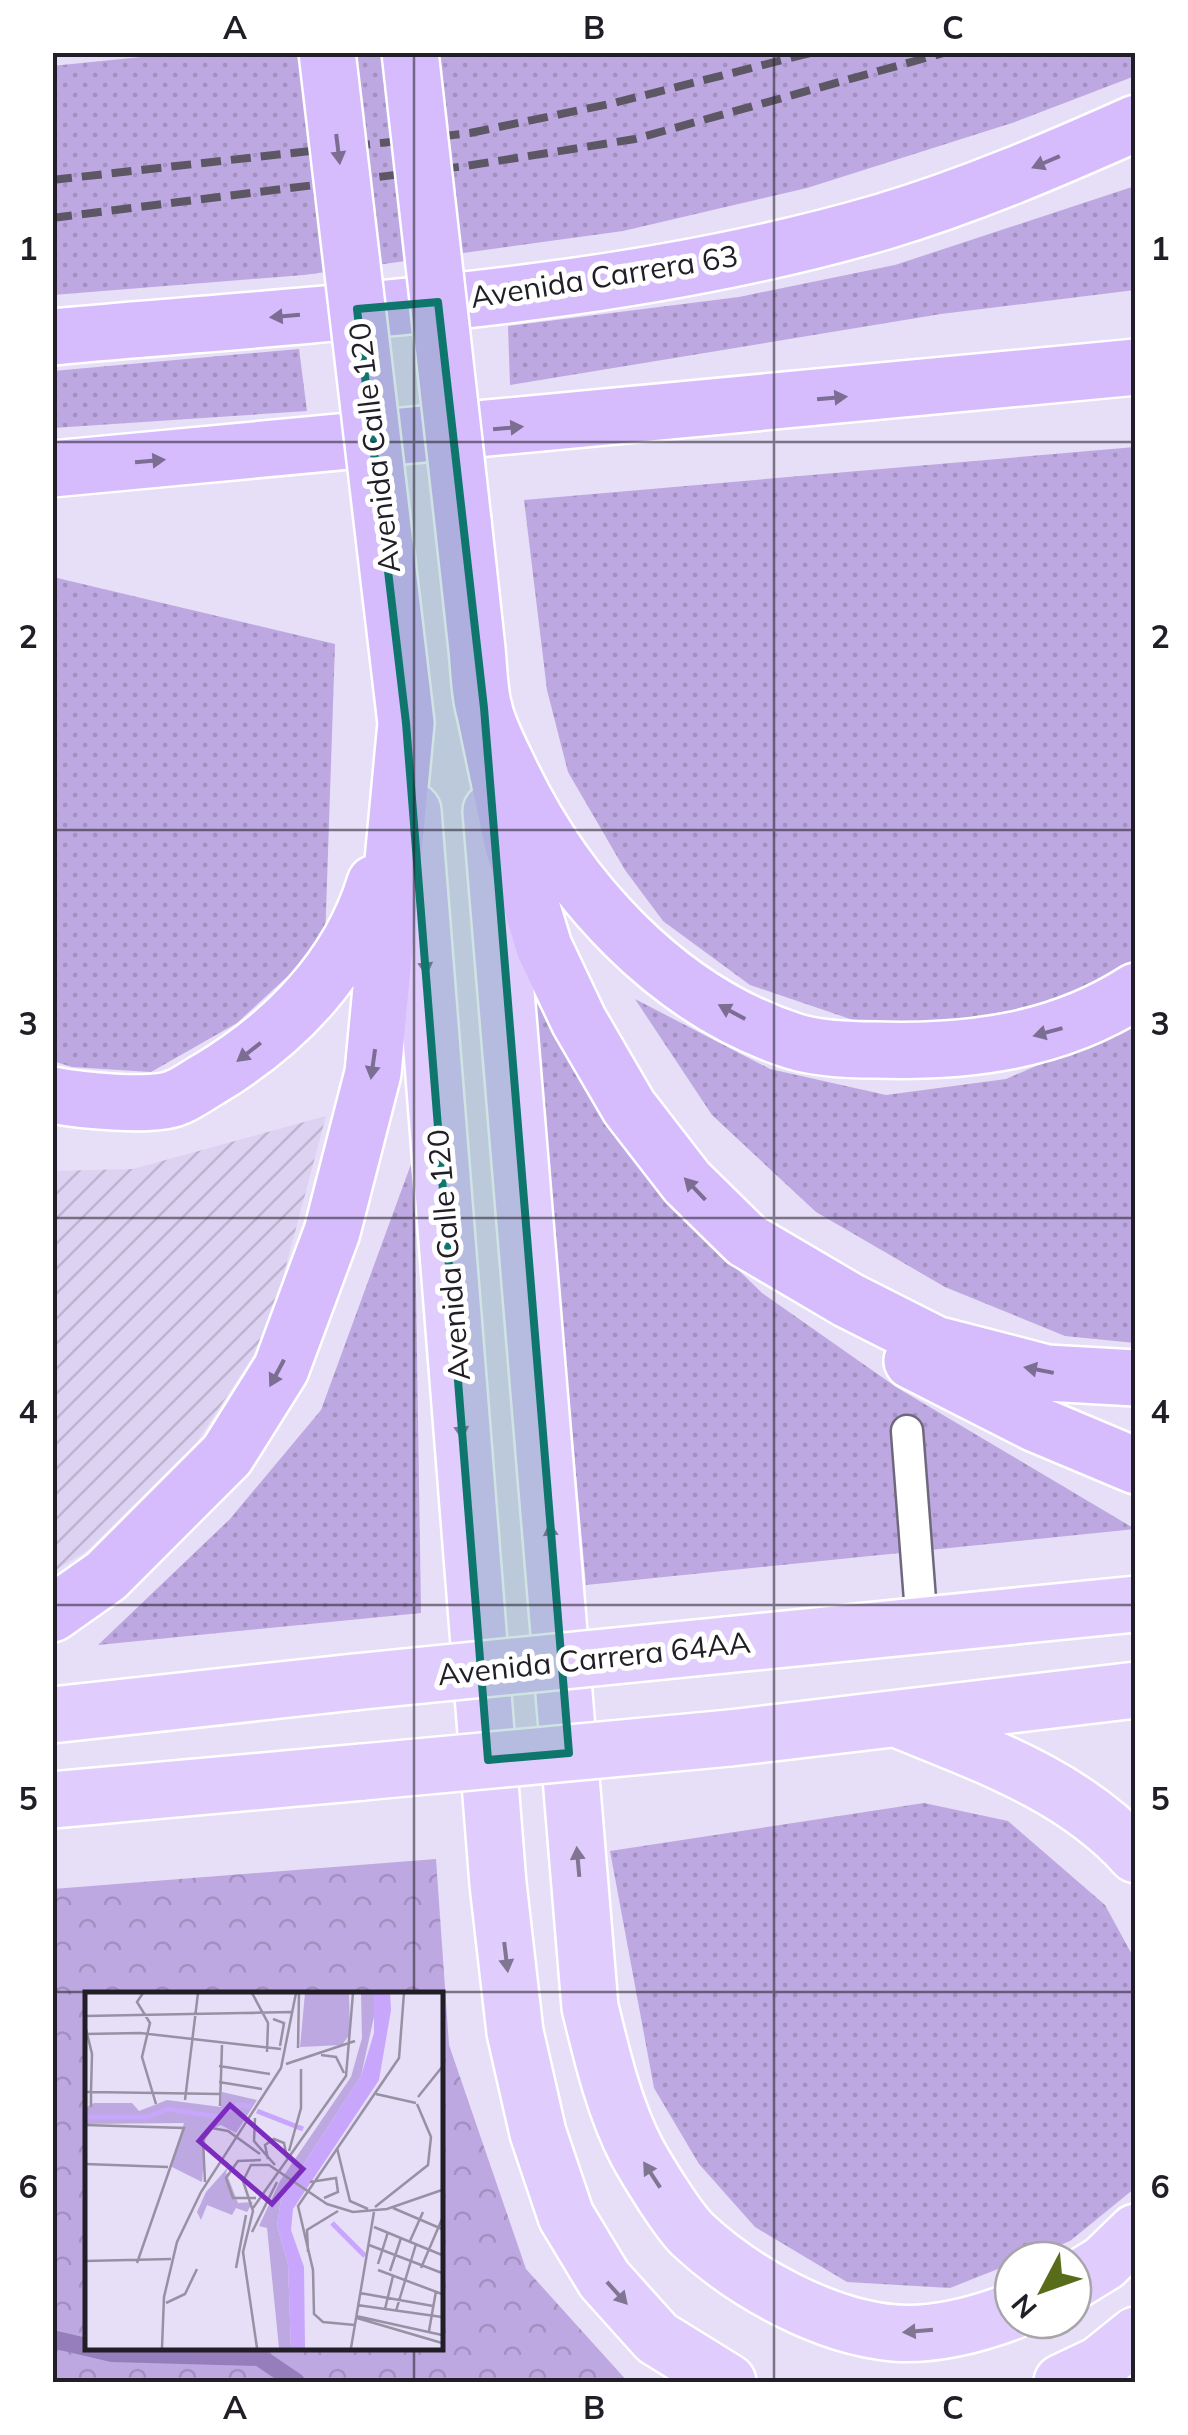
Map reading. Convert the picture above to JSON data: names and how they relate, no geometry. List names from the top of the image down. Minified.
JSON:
{"streets":{"highway":["Avenida Carrera 63","Avenida Calle 120"],"main road":["Avenida Carrera 64AA"]},"north":"bottom left","grid":{"columns":["A","B","C"],"rows":["1","2","3","4","5","6"]}}
